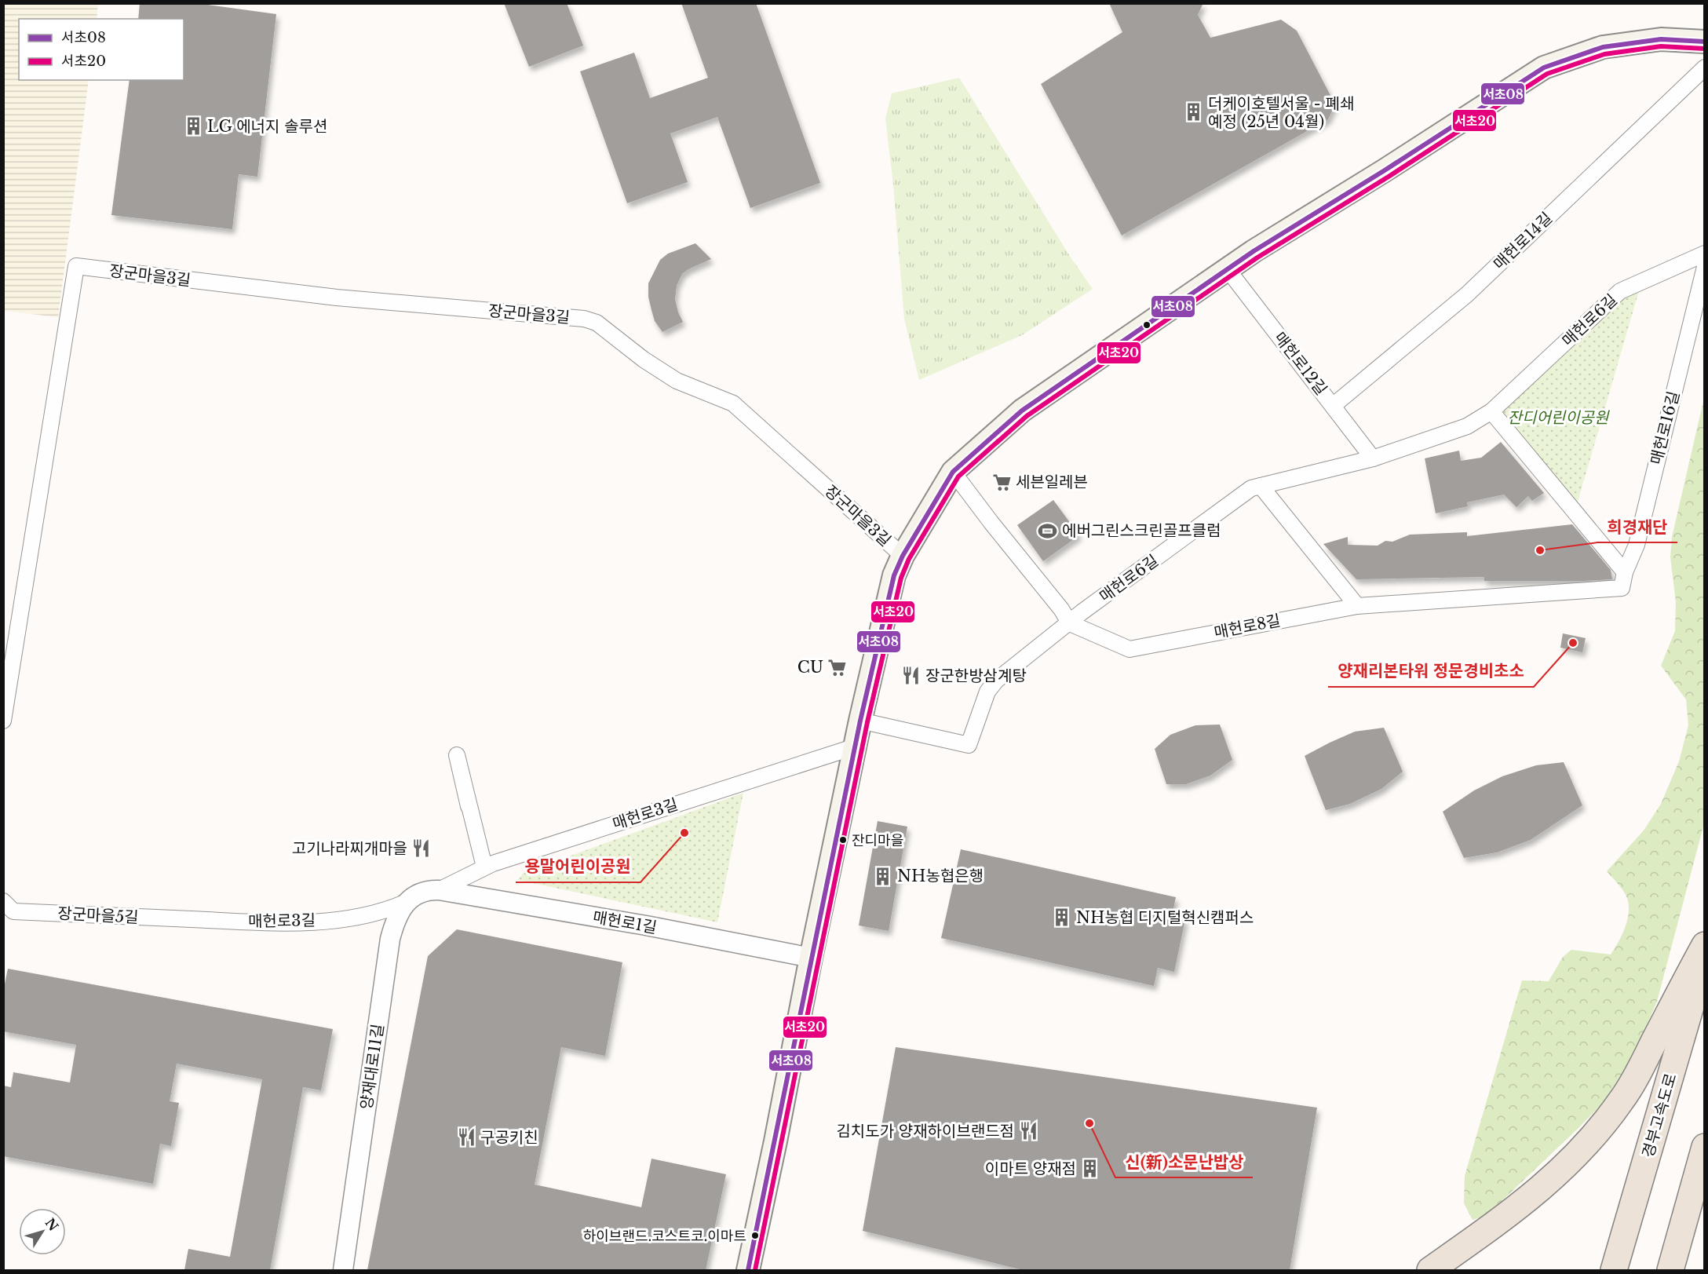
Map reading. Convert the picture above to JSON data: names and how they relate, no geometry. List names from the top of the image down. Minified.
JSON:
{"streets":{"highway":["경부고속도로"],"street":["매헌로14길","장군마을3길","매헌로6길","매헌로12길","매헌로16길","매헌로8길","매헌로3길","장군마을5길","매헌로1길","양재대로11길"]},"crossings":[["매헌로14길","매헌로12길"],["매헌로6길","매헌로12길"],["매헌로6길","매헌로8길"],["매헌로16길","매헌로8길"],["매헌로3길","장군마을5길"],["매헌로3길","매헌로1길"],["매헌로3길","양재대로11길"]],"parks":["잔디어린이공원"],"places":{"building":["더케이호텔서울 - 폐쇄 예정 (25년 04월)","LG 에너지 솔루션","NH농협은행","NH농협 디지털혁신캠퍼스","이마트 양재점"],"supermarket":["세븐일레븐","CU"],"sports":["에버그린스크린골프클럼"],"other":["희경재단","양재리본타워 정문경비초소","용말어린이공원","잔디마을","신(新)소문난밥상","하이브랜드.코스트코.이마트"],"restaurant":["장군한방삼계탕","고기나라찌개마을","김치도가 양재하이브랜드점","구공키친"]},"lines":["transit line 서초08","transit line 서초20"],"legend":["서초08","서초20"],"north":"top right"}
